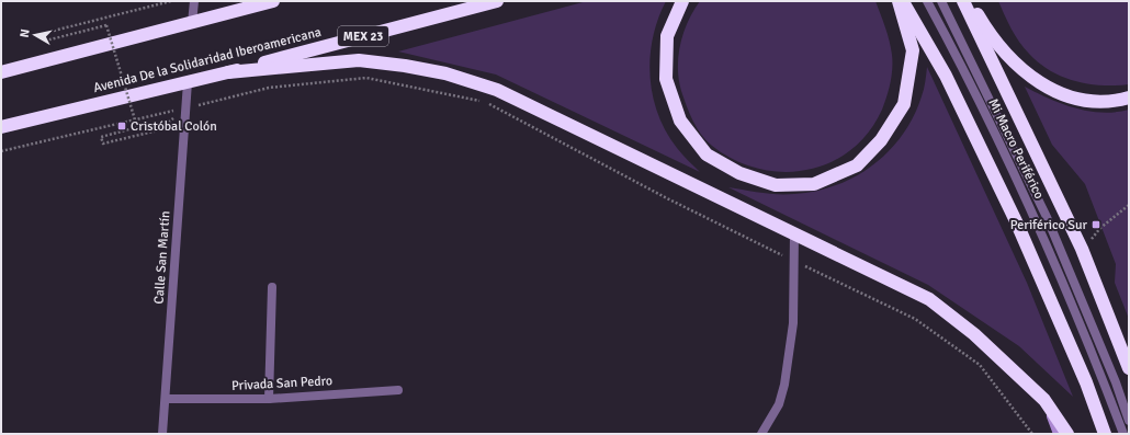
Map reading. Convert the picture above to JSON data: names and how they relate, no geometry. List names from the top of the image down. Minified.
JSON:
{"streets":{"highway":["MEX 23","Avenida De la Solidaridad Iberoamericana"],"street":["Mi Macro Periférico","Calle San Martín","Privada San Pedro"]},"crossings":[["Avenida De la Solidaridad Iberoamericana","Calle San Martín"],["Calle San Martín","Privada San Pedro"]],"places":{"transit":["Cristóbal Colón","Periférico Sur"]},"north":"left"}
